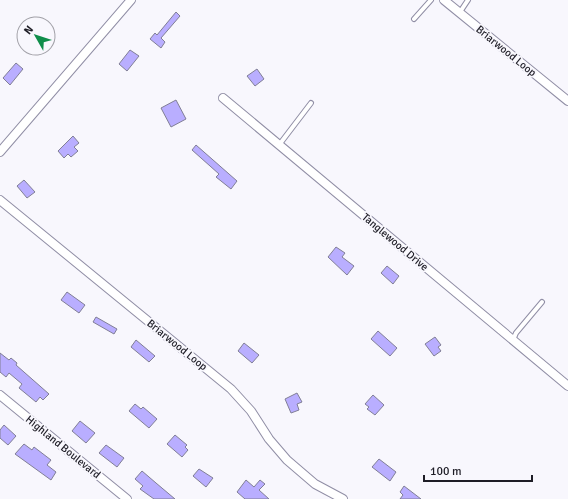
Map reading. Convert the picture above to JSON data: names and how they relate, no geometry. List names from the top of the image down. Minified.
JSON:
{"streets":{"street":["Briarwood Loop","Tanglewood Drive","Highland Boulevard"]},"scale_bar":"100 m","north":"top left"}
